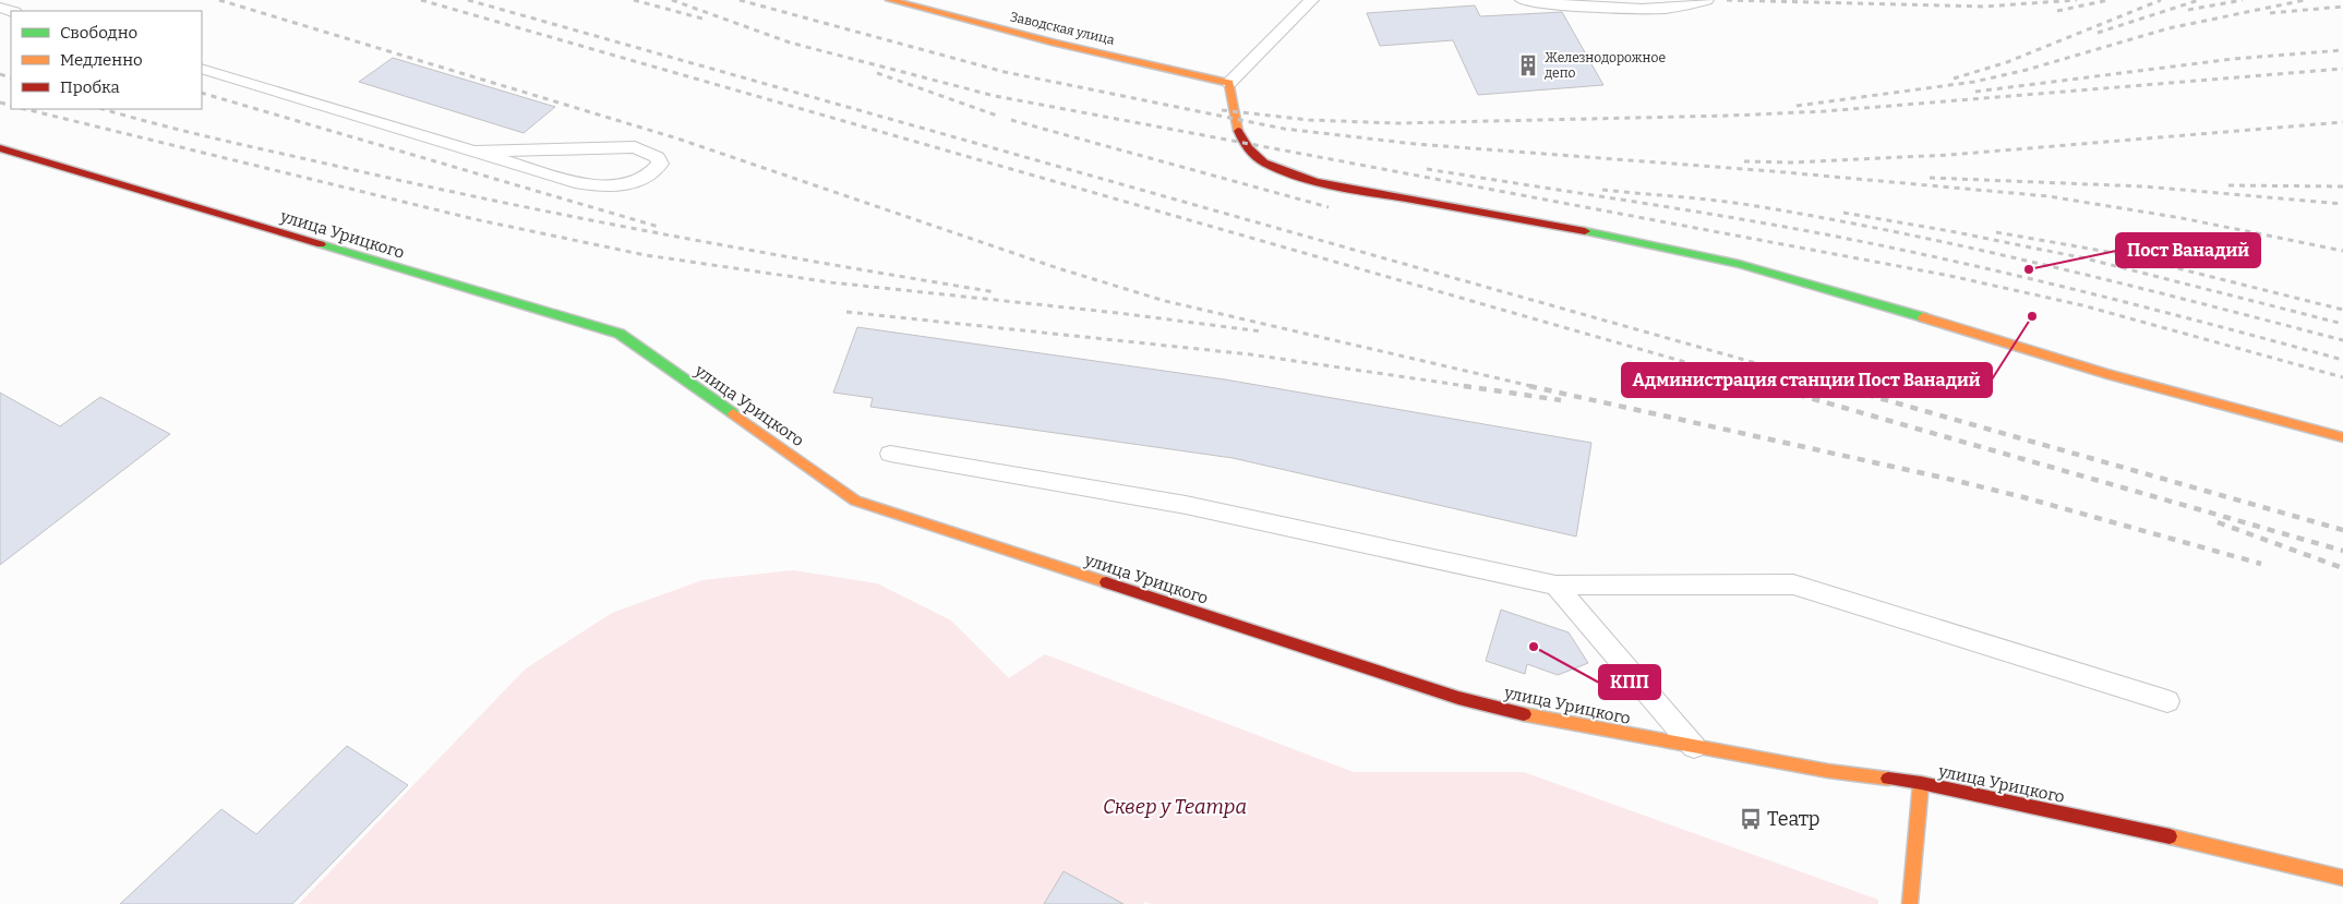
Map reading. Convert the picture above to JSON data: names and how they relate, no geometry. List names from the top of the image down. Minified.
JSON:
{"streets":{"street":["Заводская улица","улица Урицкого"]},"parks":["Сквер у Театра"],"places":{"building":["Железнодорожное депо"],"other":["Пост Ванадий","Администрация станции Пост Ванадий","КПП"],"bus stop":["Театр"]},"legend":["Свободно","Медленно","Пробка"]}
